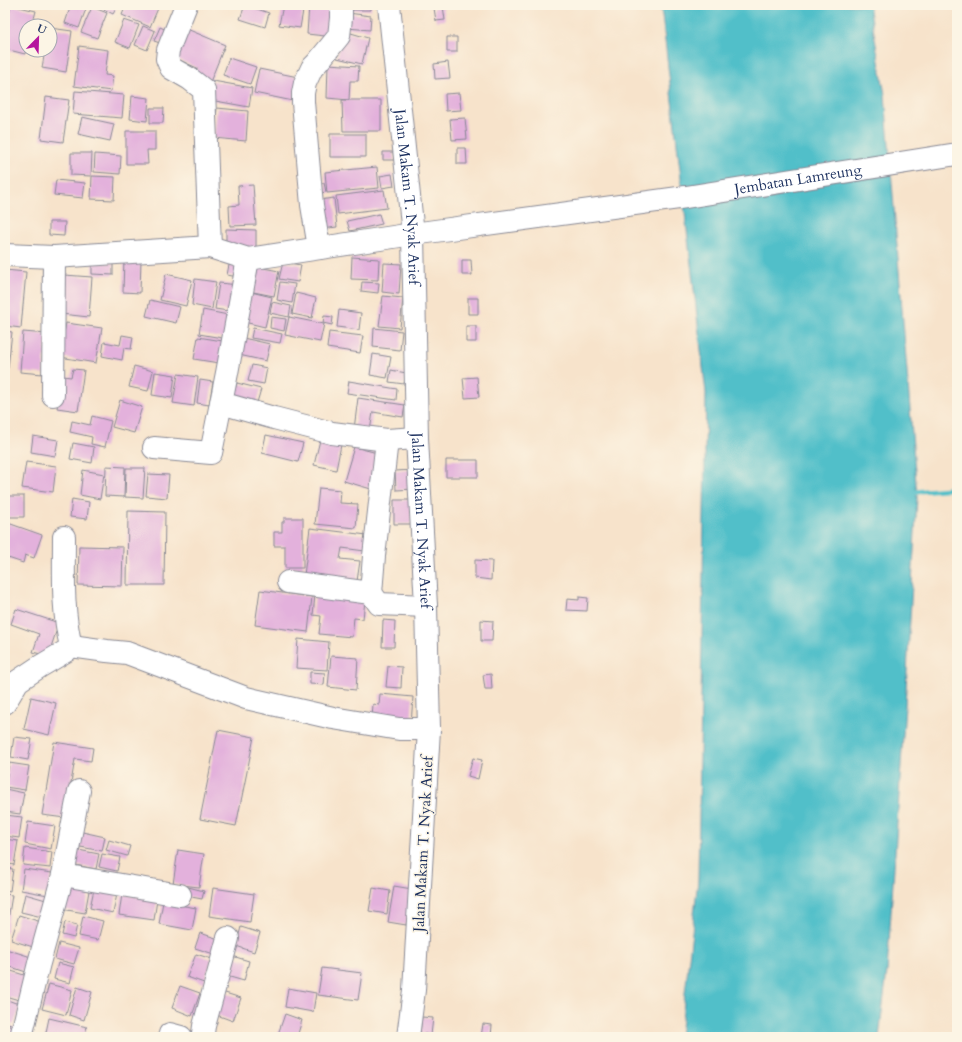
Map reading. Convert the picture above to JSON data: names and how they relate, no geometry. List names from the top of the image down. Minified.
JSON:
{"streets":{"street":["Jembatan Lamreung","Jalan Makam T. Nyak Arief"]},"crossings":[["Jembatan Lamreung","Jalan Makam T. Nyak Arief"]],"north":"top right"}
